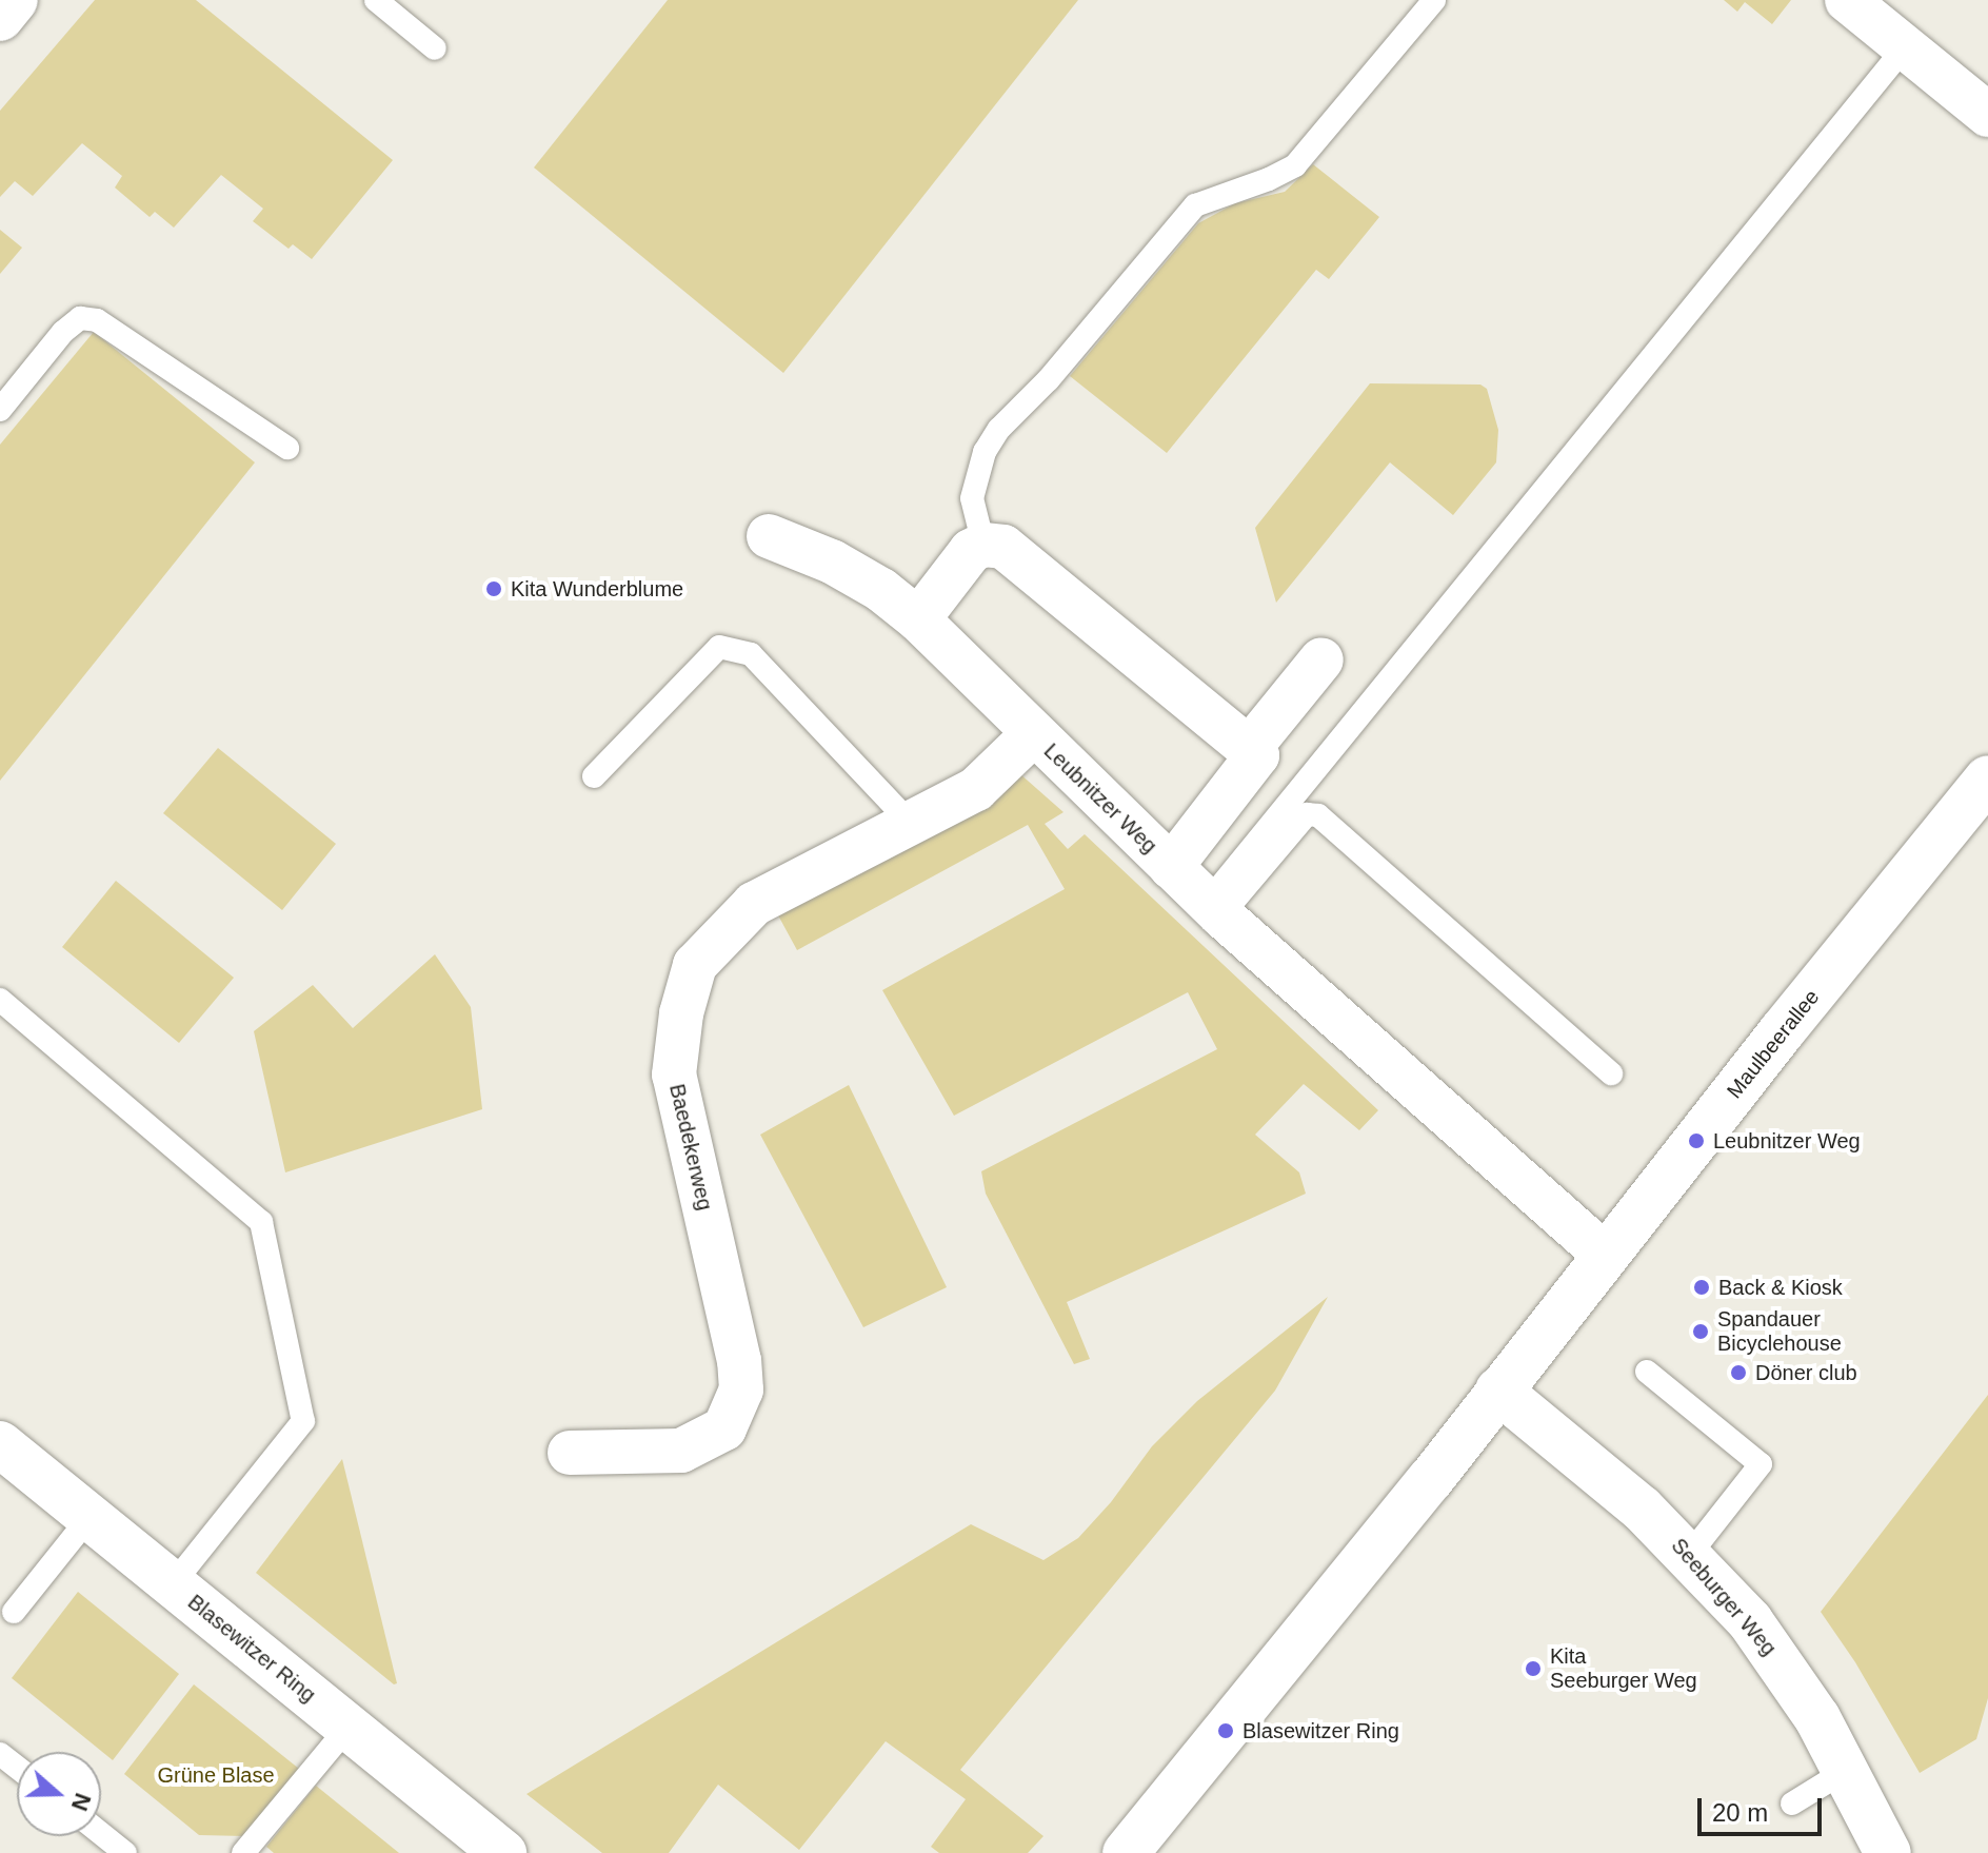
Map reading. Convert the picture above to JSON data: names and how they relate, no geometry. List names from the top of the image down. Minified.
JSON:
{"streets":{"street":["Leubnitzer Weg","Maulbeerallee","Baedekerweg","Seeburger Weg","Blasewitzer Ring"]},"crossings":[["Leubnitzer Weg","Maulbeerallee"],["Leubnitzer Weg","Baedekerweg"],["Maulbeerallee","Seeburger Weg"]],"parks":["Grüne Blase"],"places":["Kita Wunderblume","Leubnitzer Weg","Back & Kiosk","Spandauer Bicyclehouse","Döner club","Kita Seeburger Weg","Blasewitzer Ring"],"scale_bar":"20 m","north":"right"}
